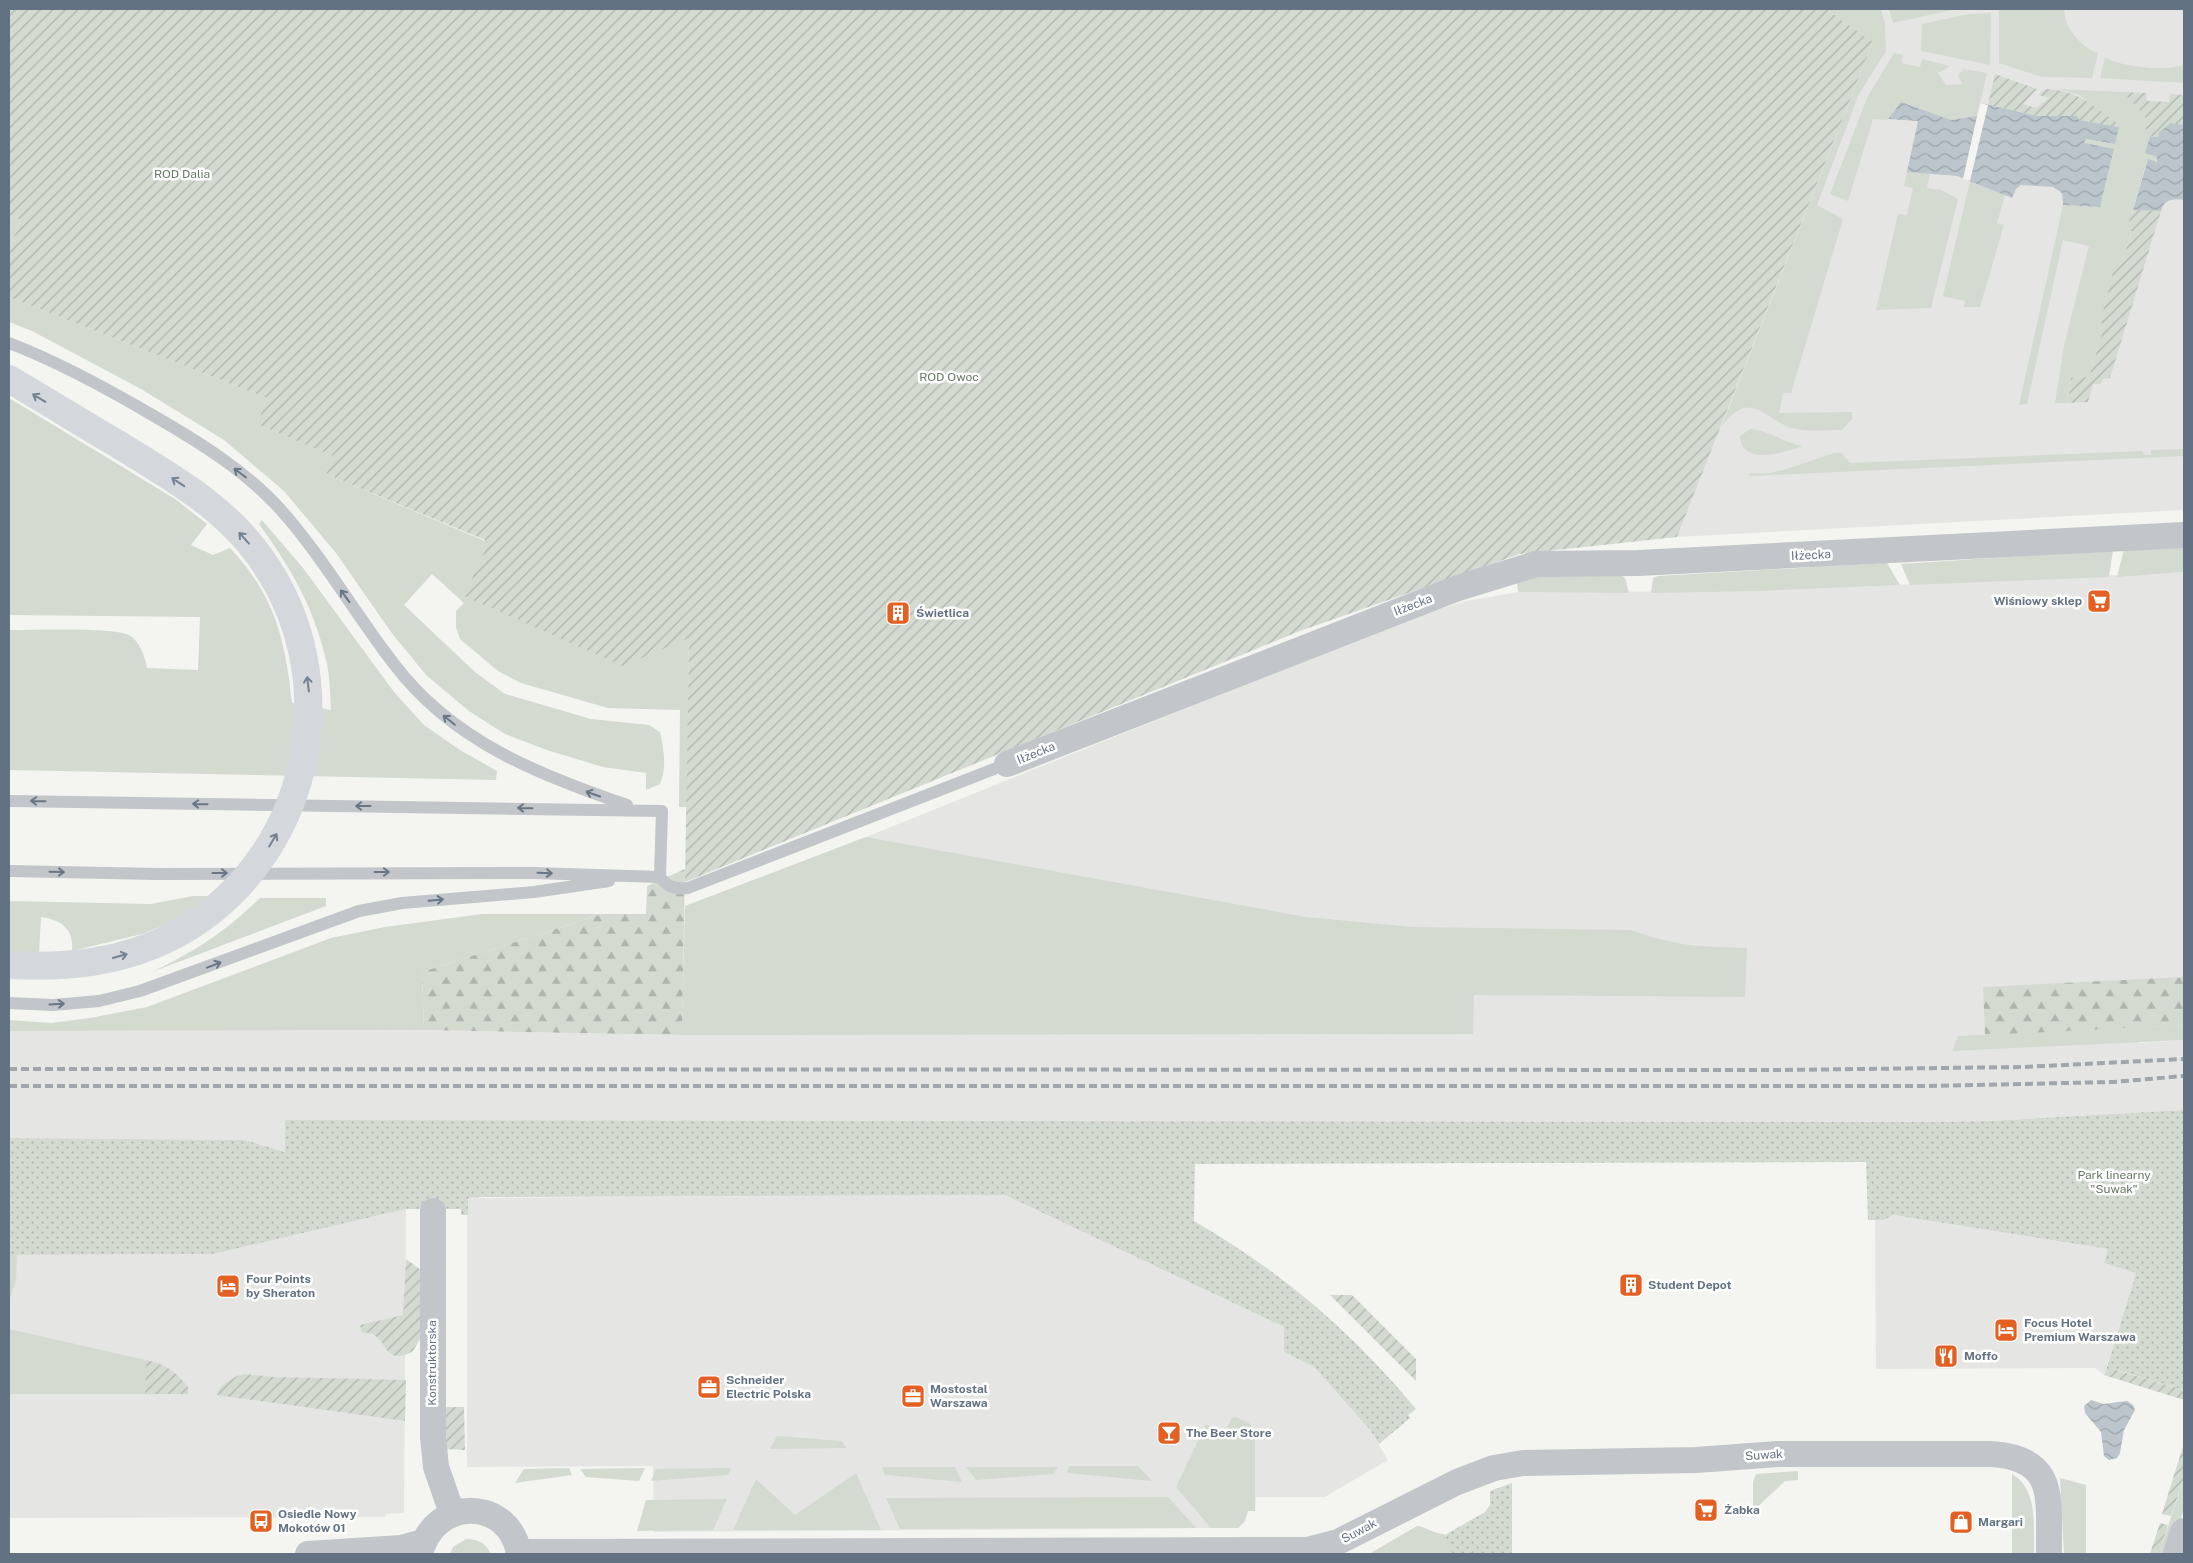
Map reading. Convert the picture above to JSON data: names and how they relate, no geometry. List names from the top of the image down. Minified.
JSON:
{"streets":{"street":["Iłżecka","Konstruktorska","Suwak"]},"parks":["ROD Dalia","ROD Owoc","Park linearny \"Suwak\""],"places":{"supermarket":["Wiśniowy sklep","Żabka"],"building":["Świetlica","Student Depot"],"hotel":["Four Points by Sheraton","Focus Hotel Premium Warszawa"],"restaurant":["Moffo"],"office":["Schneider Electric Polska","Mostostal Warszawa"],"bar":["The Beer Store"],"bus stop":["Osiedle Nowy Mokotów 01"],"shop":["Margari"]}}
